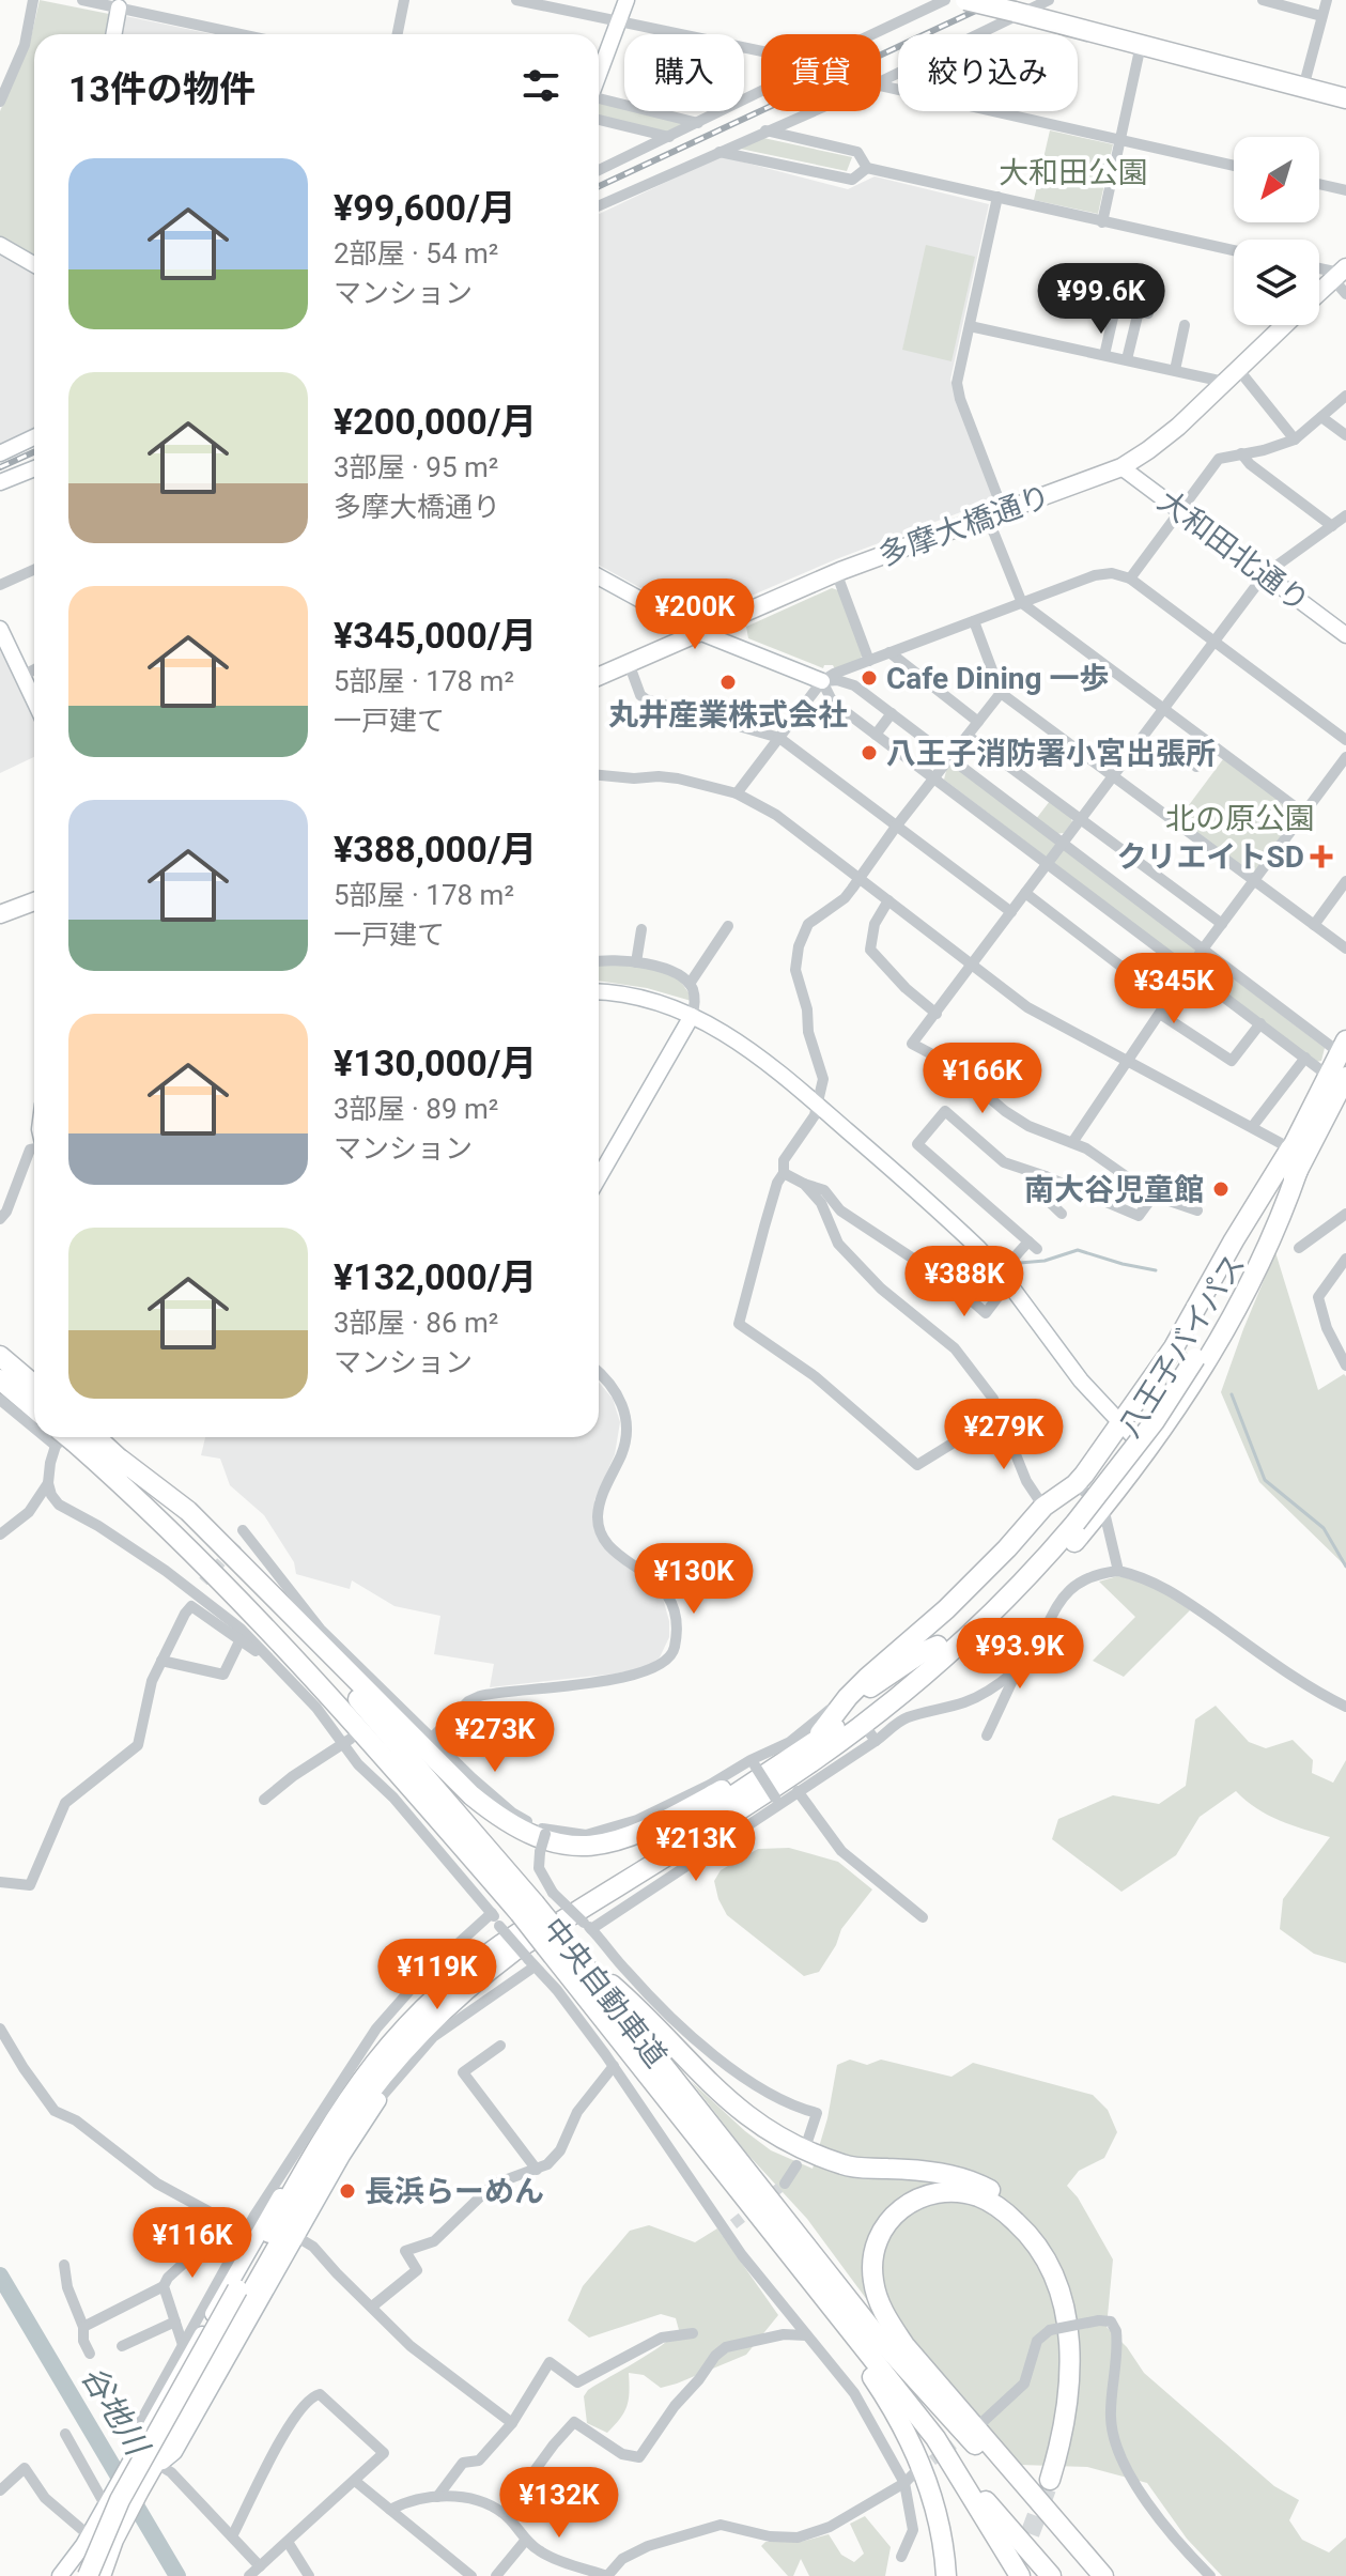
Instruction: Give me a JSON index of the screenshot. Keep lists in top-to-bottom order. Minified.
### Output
{"streets":{"highway":["八王子バイパス","中央自動車道"],"main road":["多摩大橋通り"],"street":["大和田北通り"]},"crossings":[["多摩大橋通り","大和田北通り"]],"water":["谷地川"],"parks":["大和田公園","北の原公園"],"places":{"other":["Cafe Dining 一歩","丸井産業株式会社","八王子消防署小宮出張所","南大谷児童館","長浜らーめん"],"health":["クリエイトSD"]},"north":"bottom left","page":{"chip":["購入","賃貸","絞り込み"],"heading":"13件の物件","list":[{"name":"¥99,600/月","note":"2部屋 · 54 m² · マンション"},{"name":"¥200,000/月","note":"3部屋 · 95 m² · 多摩大橋通り"},{"name":"¥345,000/月","note":"5部屋 · 178 m² · 一戸建て"},{"name":"¥388,000/月","note":"5部屋 · 178 m² · 一戸建て"},{"name":"¥130,000/月","note":"3部屋 · 89 m² · マンション"},{"name":"¥132,000/月","note":"3部屋 · 86 m² · マンション"}],"price":["¥99.6K","¥200K","¥345K","¥166K","¥388K","¥279K","¥130K","¥93.9K","¥273K","¥213K","¥119K","¥116K","¥132K"]}}
